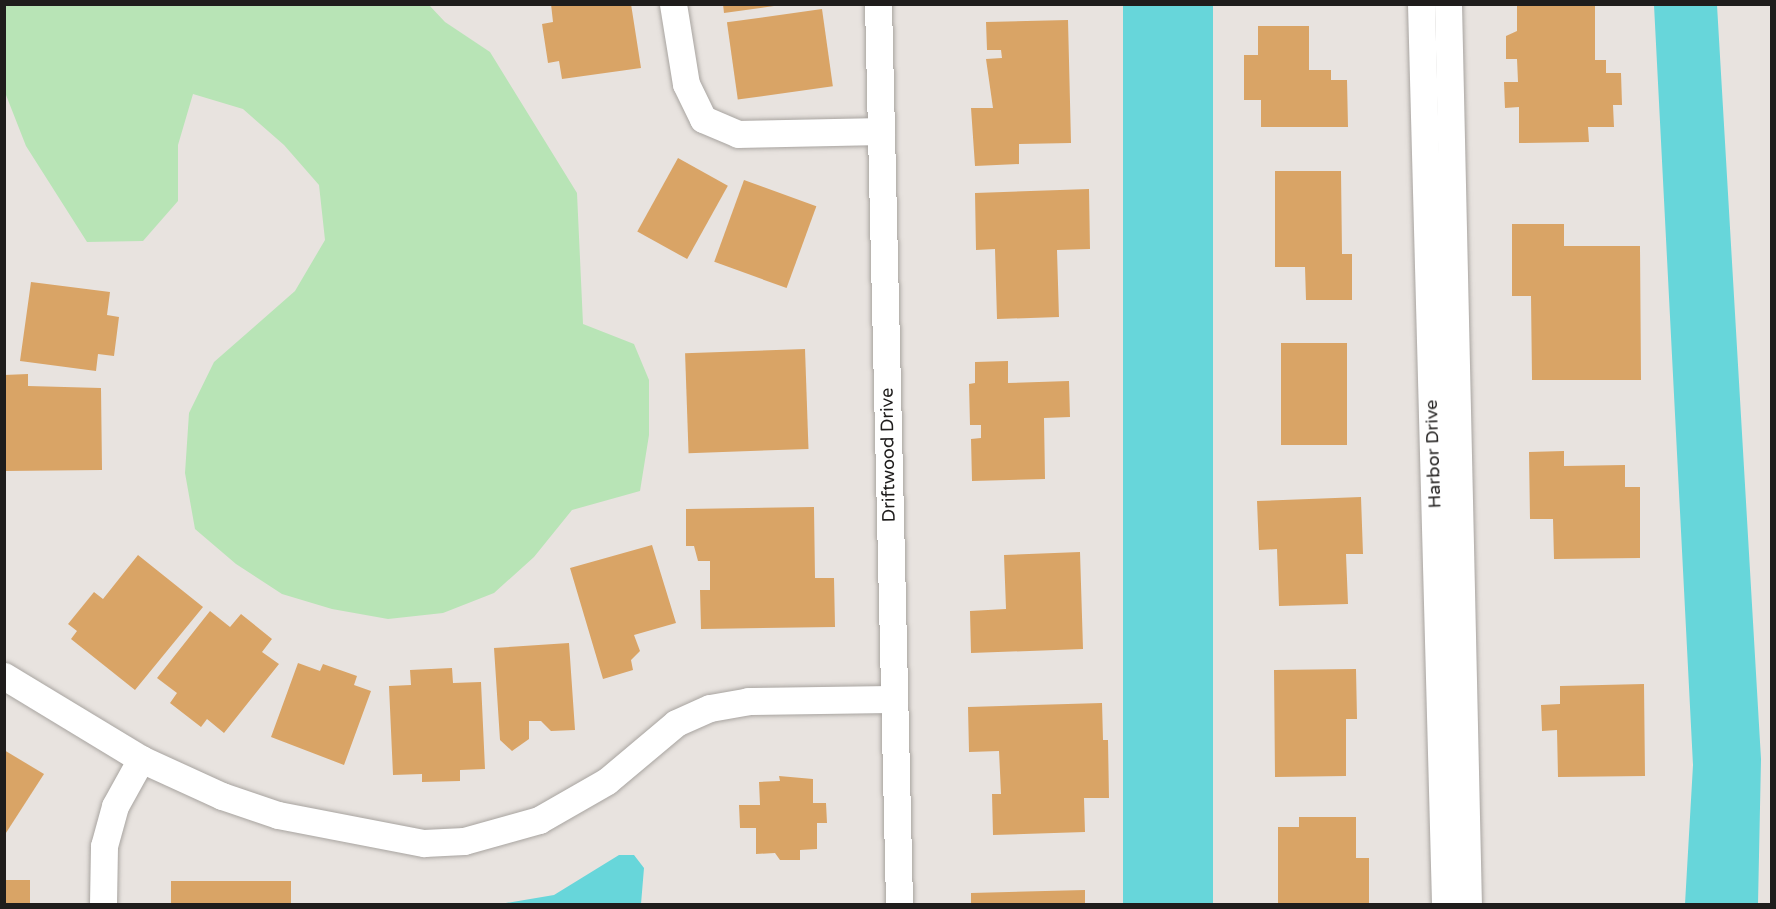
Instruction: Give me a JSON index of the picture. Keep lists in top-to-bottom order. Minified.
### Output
{"streets":{"street":["Harbor Drive","Driftwood Drive"]}}
